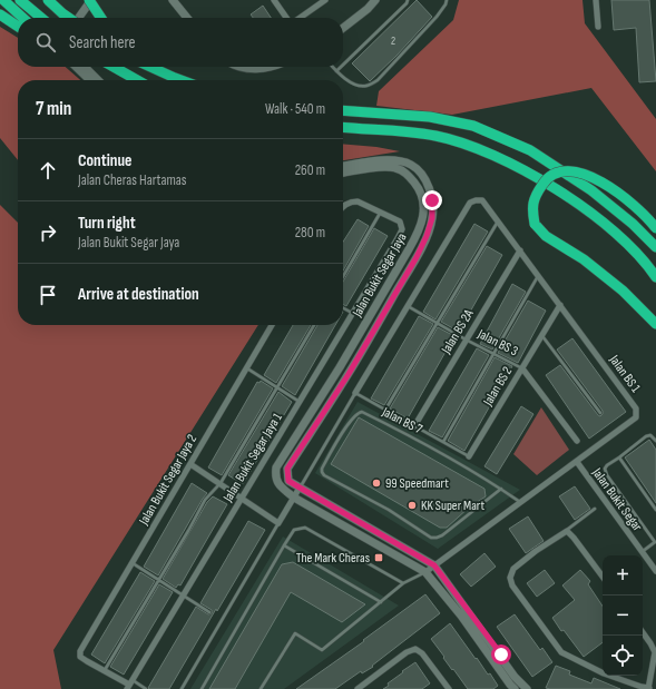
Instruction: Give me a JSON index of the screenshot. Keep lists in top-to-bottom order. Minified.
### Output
{"streets":{"street":["Jalan Bukit Segar Jaya","Jalan BS 2A","Jalan BS 3","Jalan BS 1","Jalan BS 2","Jalan Bukit Segar Jaya 1","Jalan Bukit Segar Jaya 2","Jalan Bukit Segar"],"lane":["Jalan BS 7"]},"crossings":[["Jalan BS 2A","Jalan BS 3"],["Jalan BS 2A","Jalan BS 1"],["Jalan BS 3","Jalan BS 1"],["Jalan BS 3","Jalan BS 2"],["Jalan BS 1","Jalan BS 2"],["Jalan BS 1","Jalan Bukit Segar"]],"places":{"other":["99 Speedmart","KK Super Mart"],"transit":["The Mark Cheras"]},"house_numbers":["2"],"page":{"search":"Search here","heading":["7 min","Walk · 540 m"],"list":[["Continue","Jalan Cheras Hartamas","260 m"],["Turn right","Jalan Bukit Segar Jaya","280 m"],"Arrive at destination"],"map_buttons":["+","−"]}}
